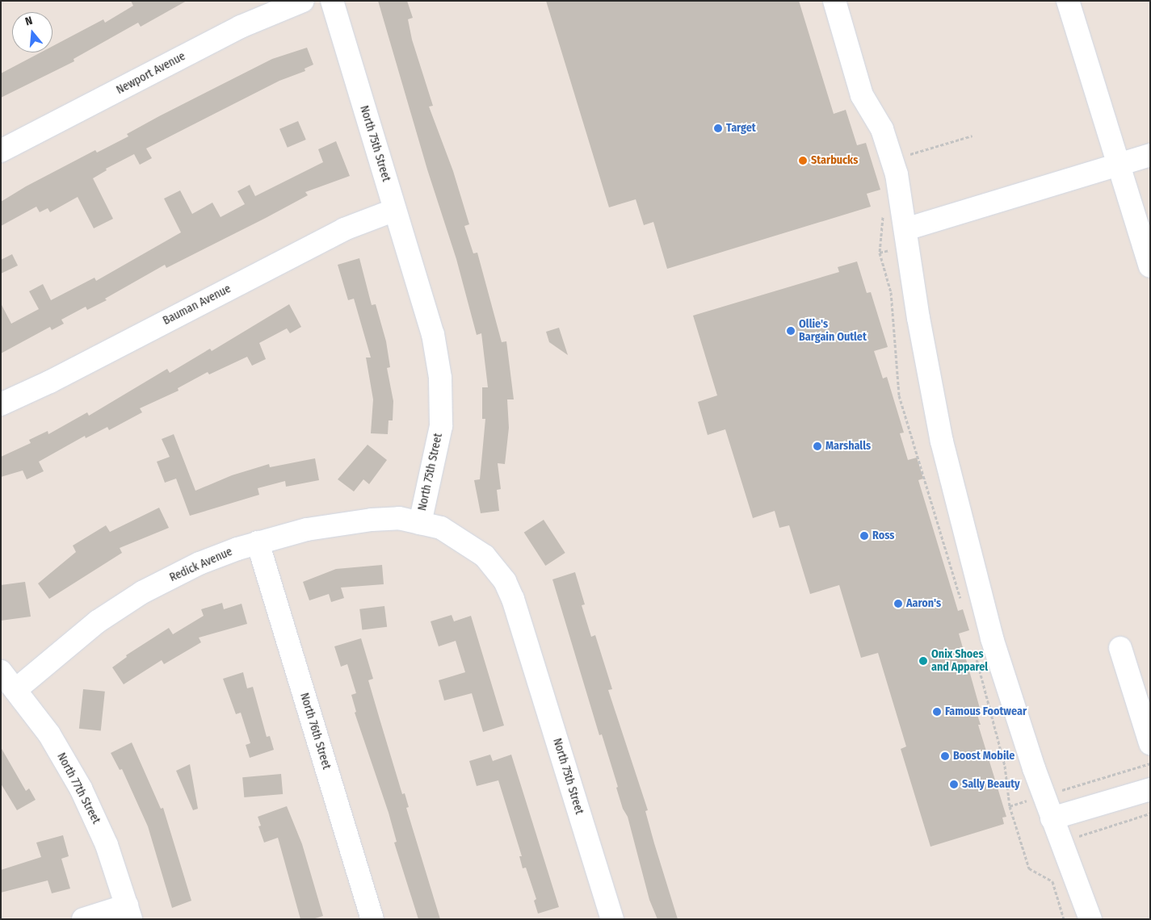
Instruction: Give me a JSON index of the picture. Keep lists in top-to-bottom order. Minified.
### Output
{"streets":{"street":["Newport Avenue","North 75th Street","Bauman Avenue","Redick Avenue","North 76th Street","North 77th Street"]},"crossings":[["North 75th Street","Bauman Avenue"],["North 75th Street","Redick Avenue"],["Redick Avenue","North 76th Street"],["Redick Avenue","North 77th Street"]],"places":["Target","Starbucks","Ollie's Bargain Outlet","Marshalls","Ross","Aaron's","Onix Shoes and Apparel","Famous Footwear","Boost Mobile","Sally Beauty"],"north":"top"}
